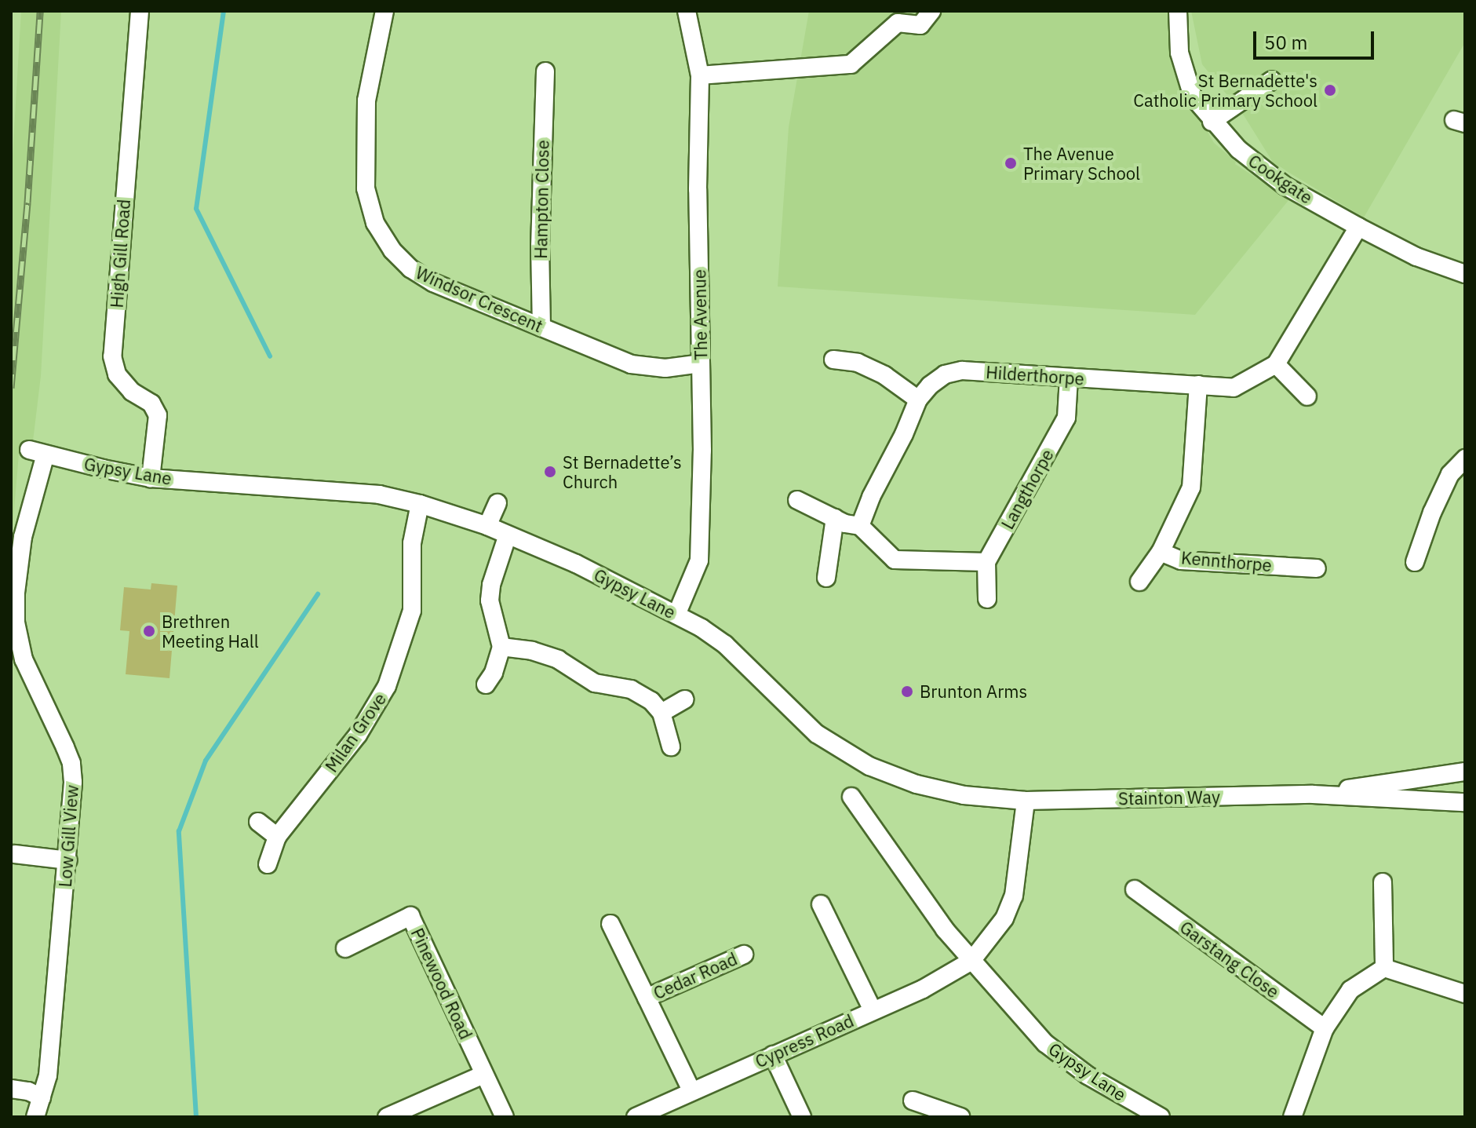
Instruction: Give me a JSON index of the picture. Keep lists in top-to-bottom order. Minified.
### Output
{"streets":{"street":["Cookgate","Hampton Close","High Gill Road","Windsor Crescent","The Avenue","Hilderthorpe","Gypsy Lane","Langthorpe","Kennthorpe","Milan Grove","Stainton Way","Low Gill View","Garstang Close","Cedar Road","Pinewood Road","Cypress Road"]},"crossings":[["Cookgate","Hilderthorpe"],["Hampton Close","Windsor Crescent"],["High Gill Road","Gypsy Lane"],["Windsor Crescent","The Avenue"],["The Avenue","Gypsy Lane"],["Hilderthorpe","Langthorpe"],["Hilderthorpe","Kennthorpe"],["Gypsy Lane","Milan Grove"],["Gypsy Lane","Stainton Way"],["Gypsy Lane","Low Gill View"],["Gypsy Lane","Cypress Road"],["Cedar Road","Cypress Road"]],"places":["St Bernadette's Catholic Primary School","The Avenue Primary School","St Bernadette’s Church","Brethren Meeting Hall","Brunton Arms"],"scale_bar":"50 m"}
